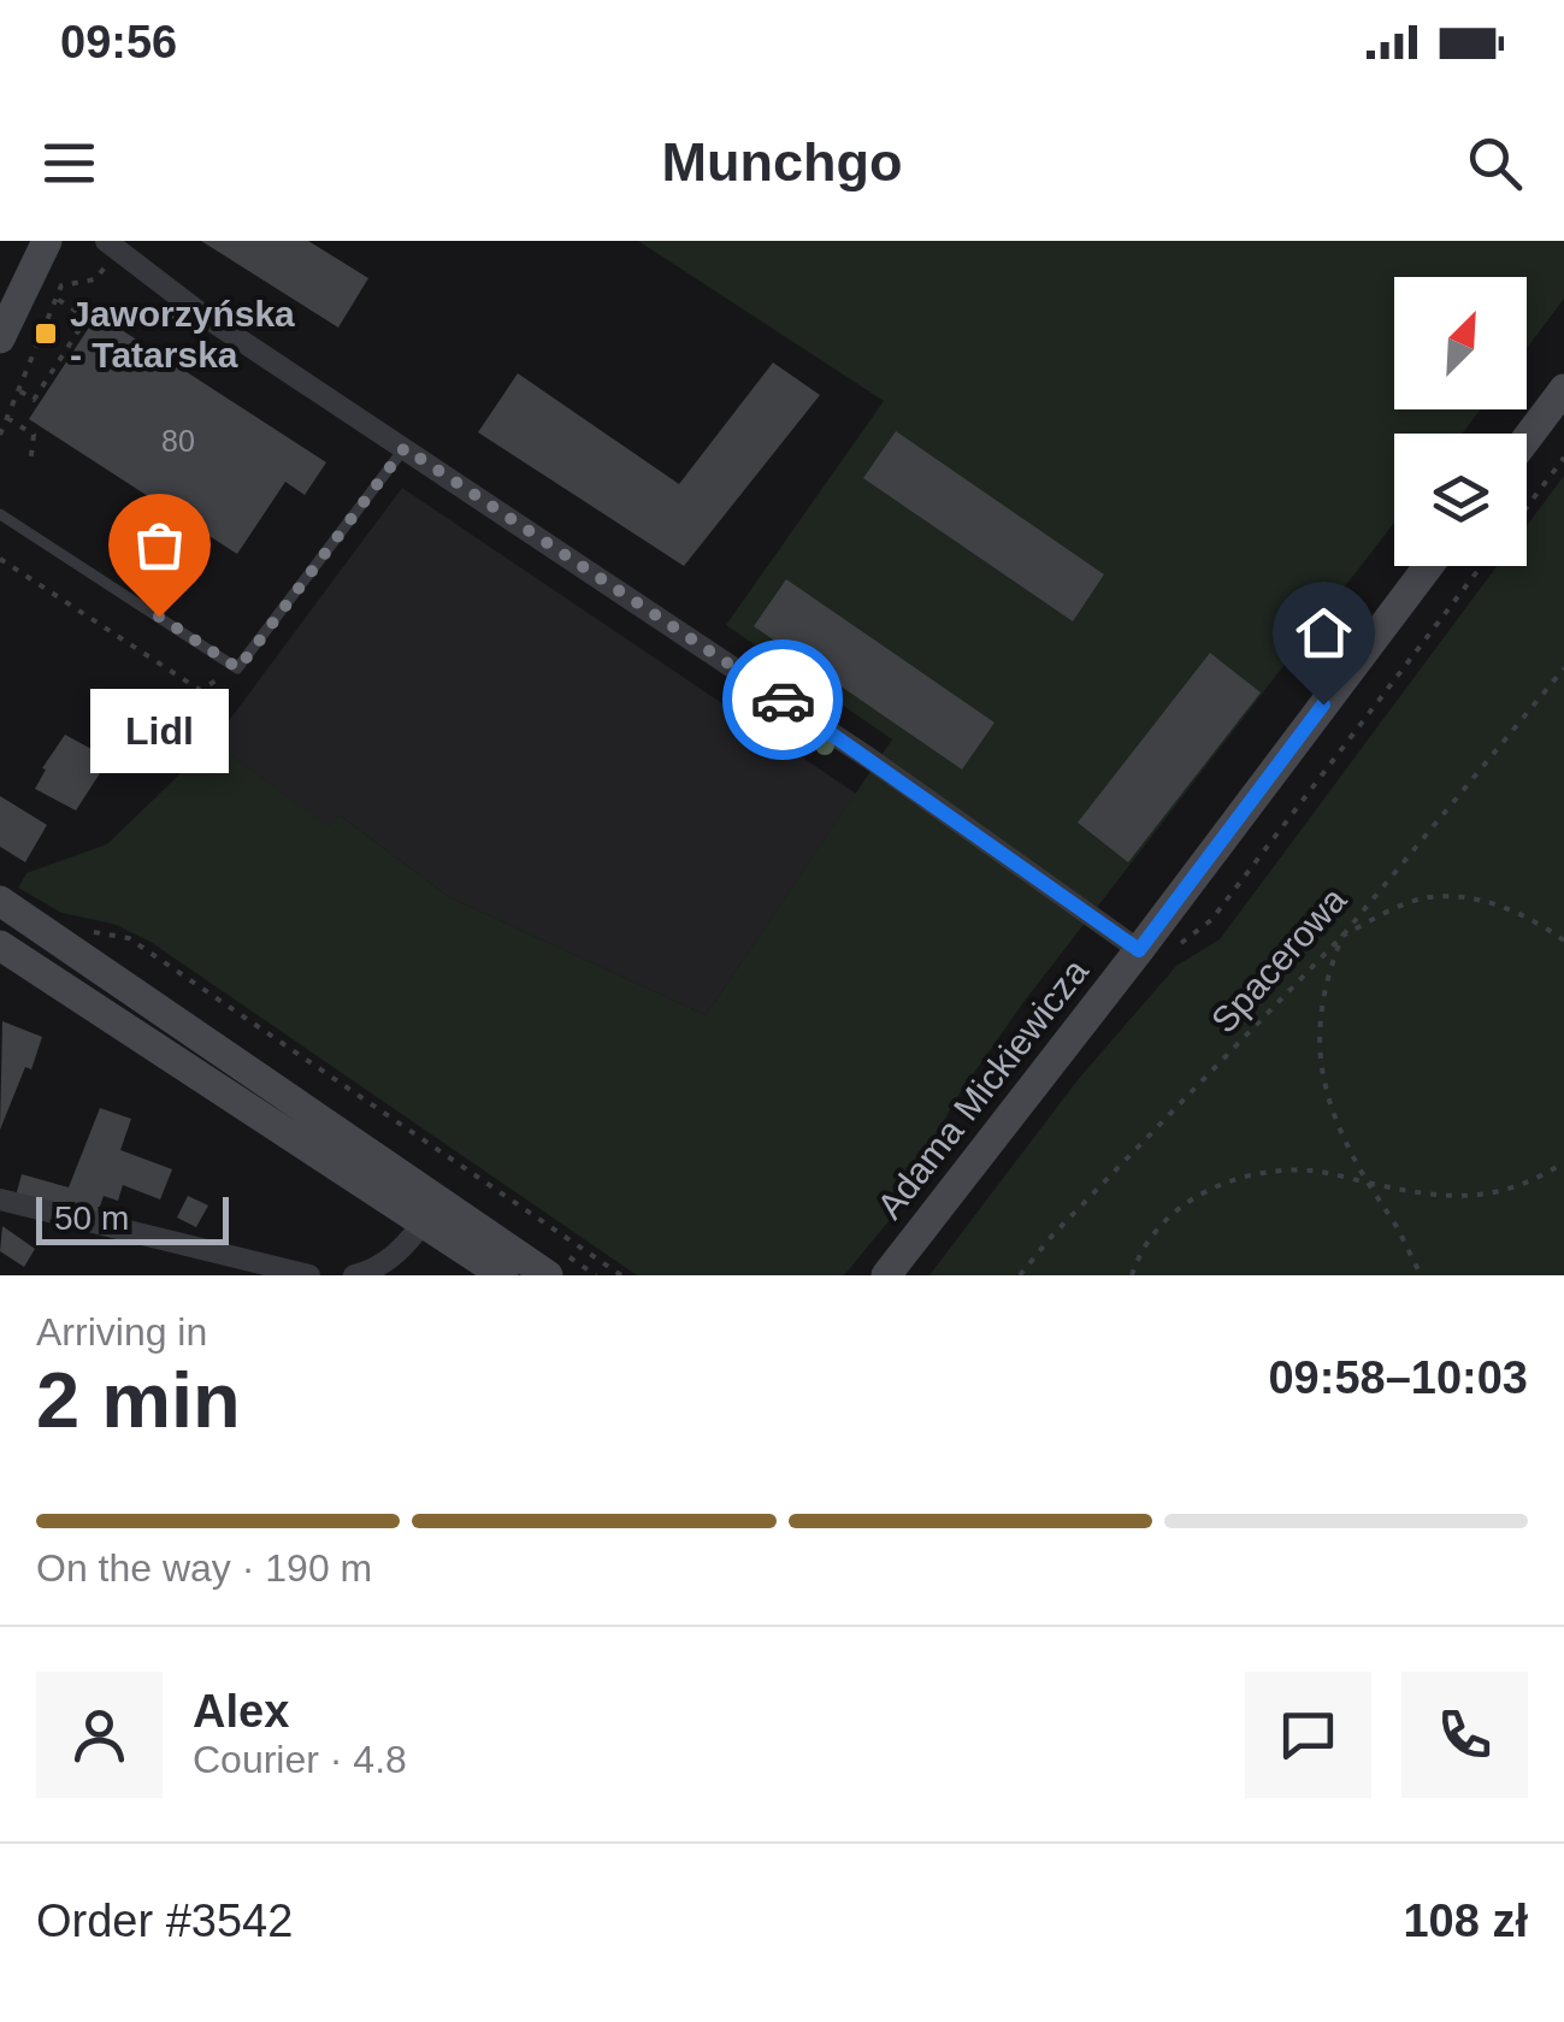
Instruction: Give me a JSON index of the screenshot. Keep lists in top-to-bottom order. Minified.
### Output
{"streets":{"street":["Adama Mickiewicza"],"path":["Spacerowa"]},"places":{"transit":["Jaworzyńska - Tatarska"],"other":["Lidl"]},"house_numbers":["80"],"scale_bar":"50 m","north":"top right","page":{"status":"09:56","header":"Munchgo","bubble":"Lidl","scale":"50 m","heading":["2 min","Arriving in","09:58–10:03"],"panel":["Alex","Courier · 4.8","Order #3542","108 zł"],"bar":"On the way · 190 m"}}
